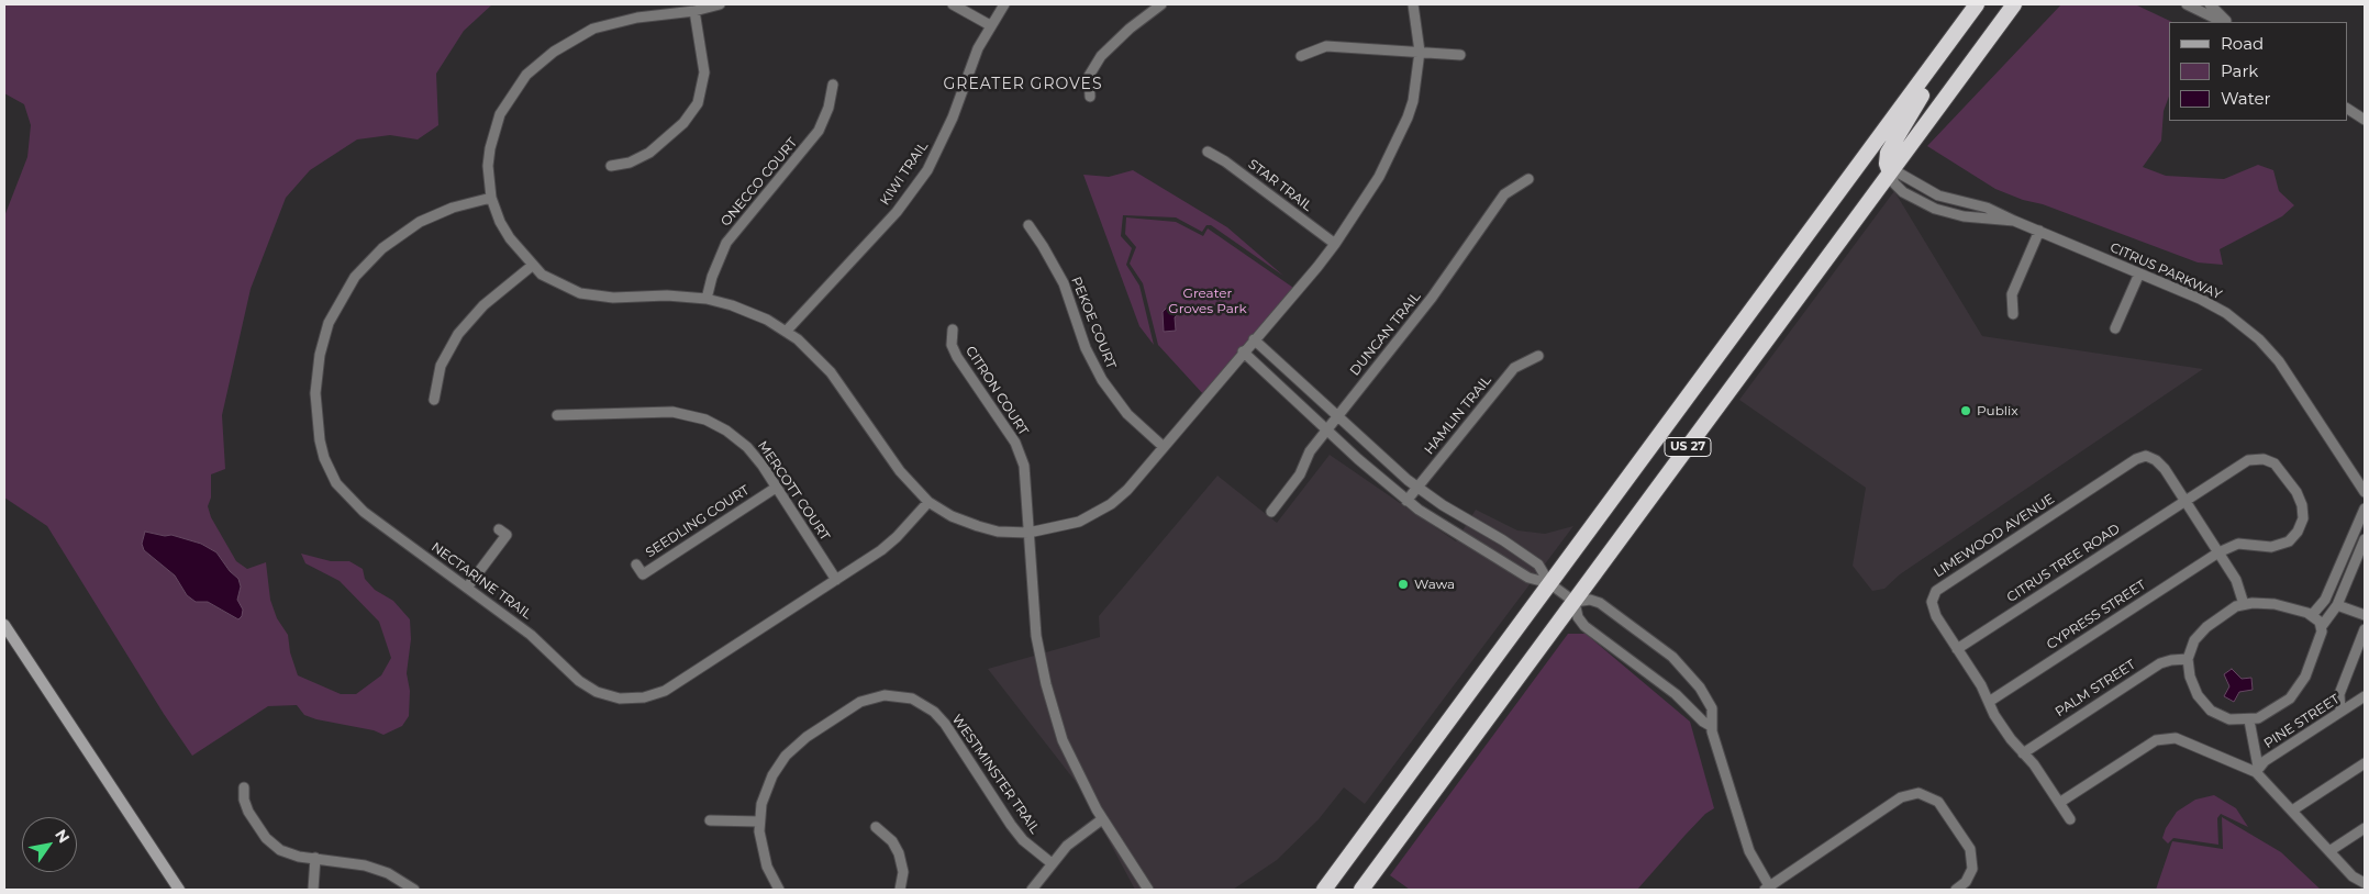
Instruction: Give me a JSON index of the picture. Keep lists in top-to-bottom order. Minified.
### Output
{"streets":{"highway":["US 27"],"street":["KIWI TRAIL","ONECCO COURT","STAR TRAIL","CITRUS PARKWAY","PEKOE COURT","DUNCAN TRAIL","CITRON COURT","HAMLIN TRAIL","MERCOTT COURT","SEEDLING COURT","LIMEWOOD AVENUE","CITRUS TREE ROAD","NECTARINE TRAIL","CYPRESS STREET","PALM STREET","PINE STREET","WESTMINSTER TRAIL"]},"crossings":[["CITRUS PARKWAY","US 27"],["MERCOTT COURT","SEEDLING COURT"],["MERCOTT COURT","NECTARINE TRAIL"],["LIMEWOOD AVENUE","CITRUS TREE ROAD"],["LIMEWOOD AVENUE","CYPRESS STREET"],["LIMEWOOD AVENUE","PALM STREET"],["CITRUS TREE ROAD","CYPRESS STREET"]],"districts":["GREATER GROVES"],"parks":["Greater Groves Park"],"places":["Publix","Wawa"],"legend":["Road","Park","Water"],"north":"top right"}
